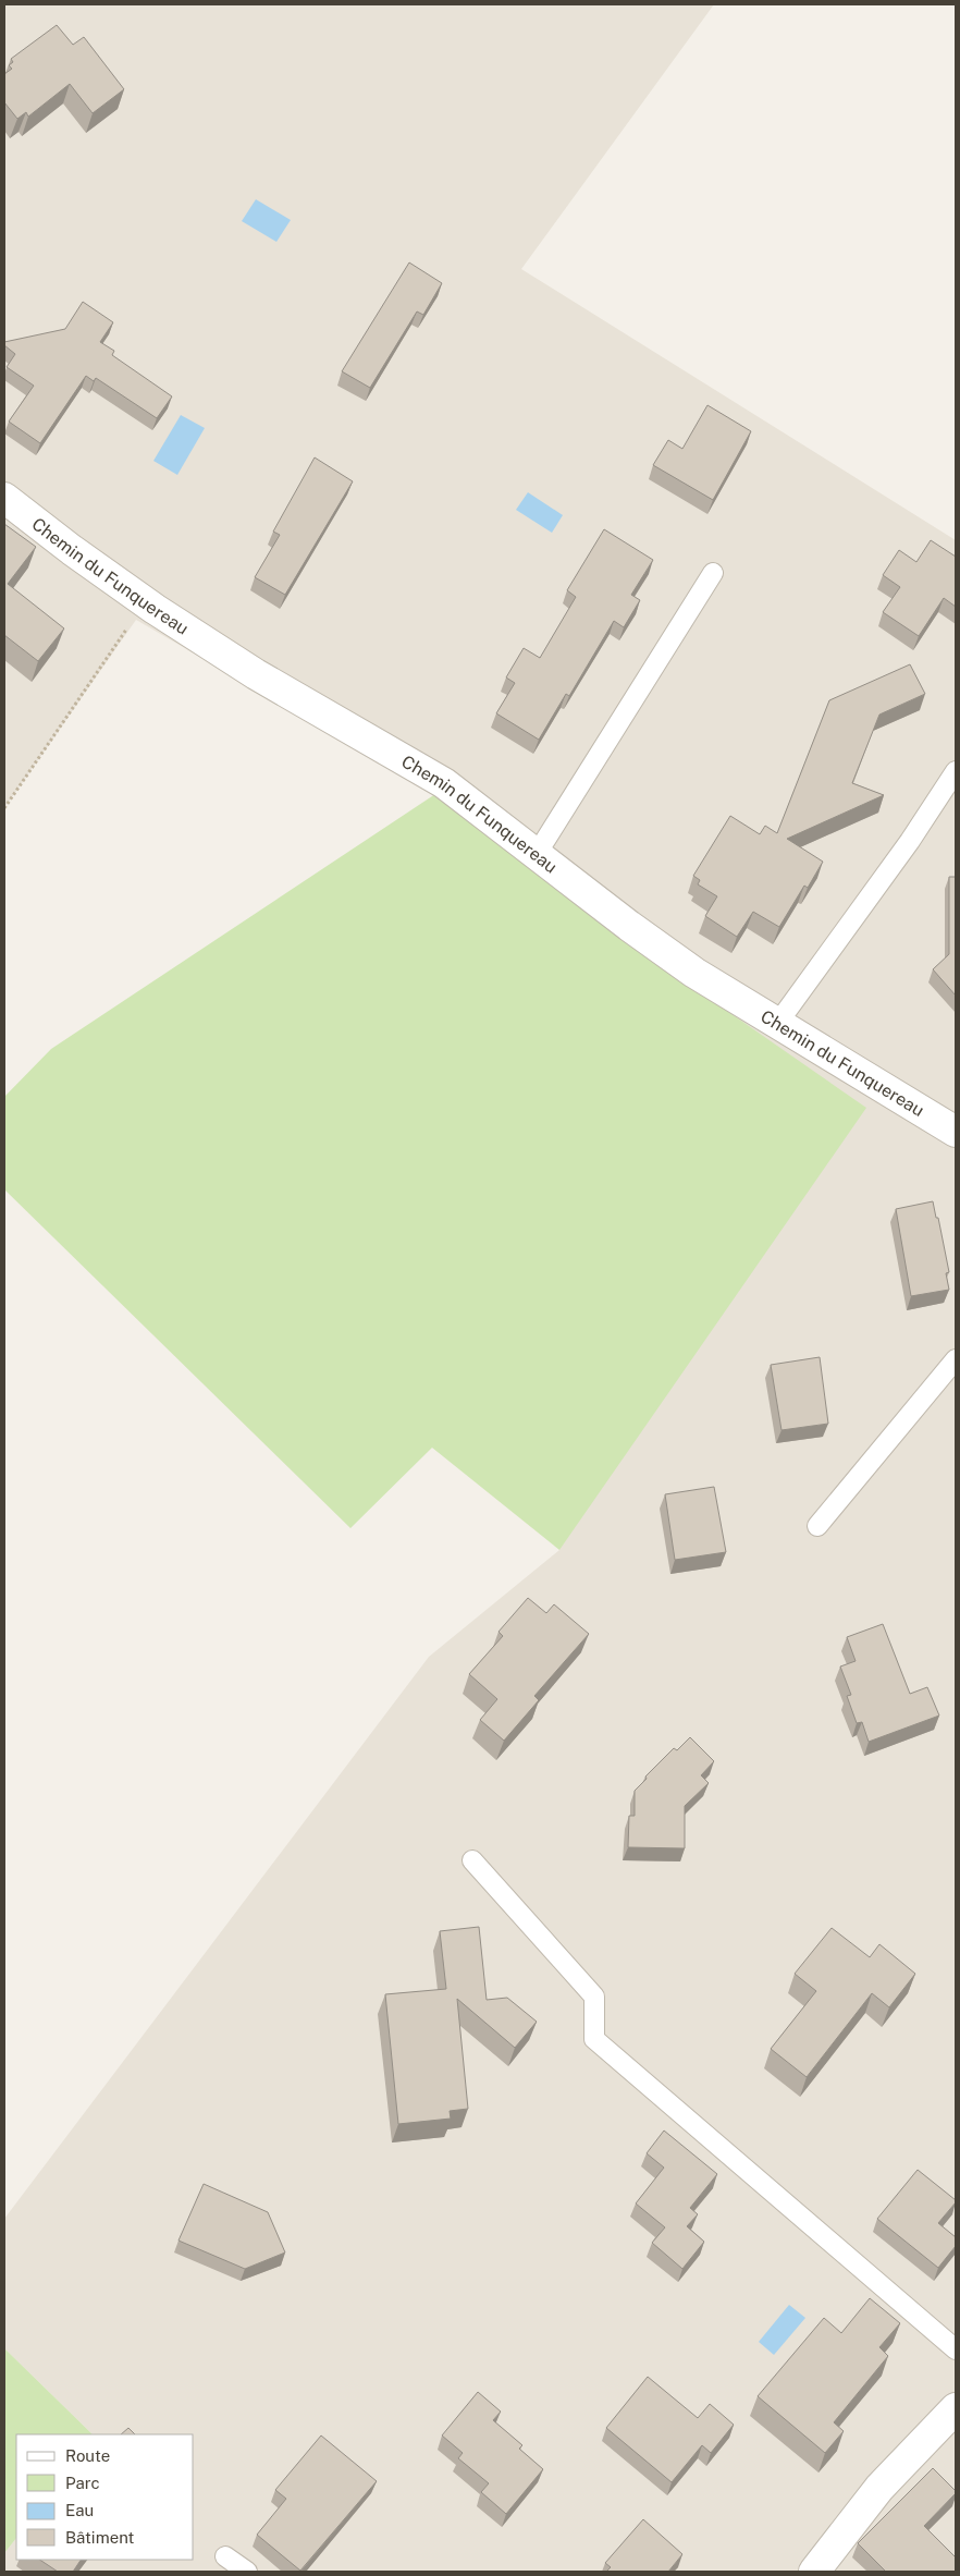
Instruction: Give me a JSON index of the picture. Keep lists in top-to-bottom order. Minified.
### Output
{"streets":{"street":["Chemin du Funquereau"]},"legend":["Route","Parc","Eau","Bâtiment"]}
